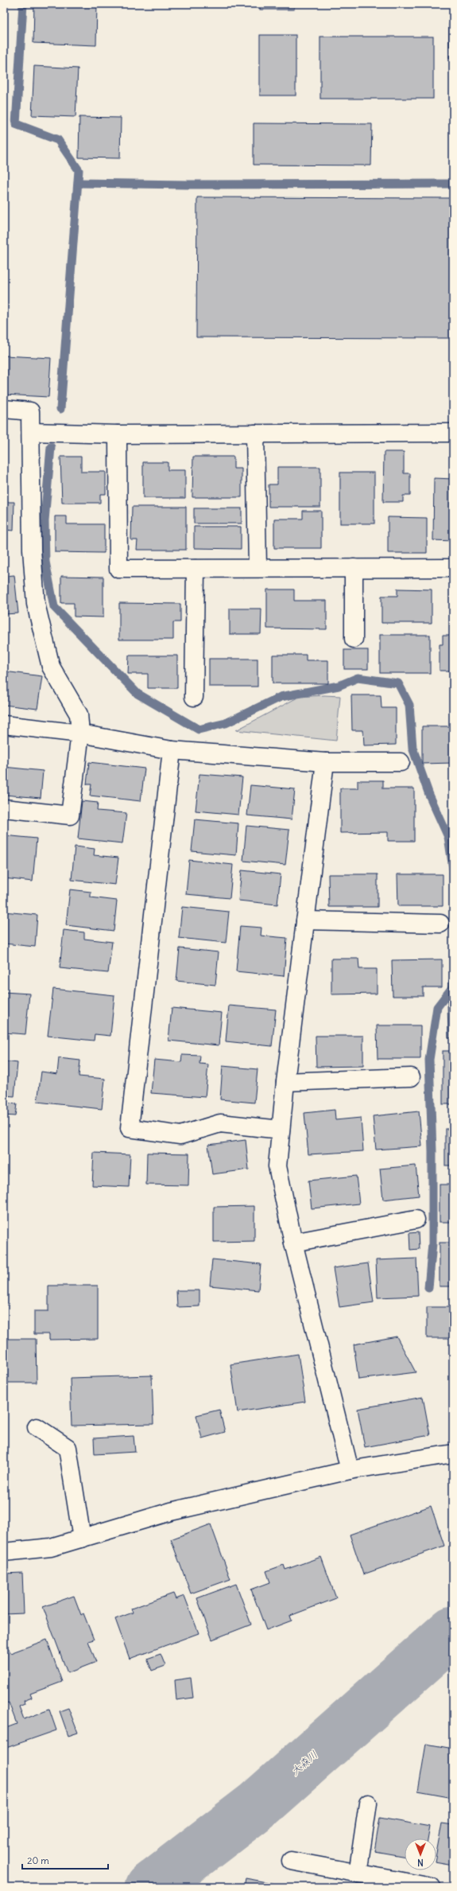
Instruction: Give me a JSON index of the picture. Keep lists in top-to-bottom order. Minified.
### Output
{"water":["大森川"],"scale_bar":"20 m","north":"bottom"}
